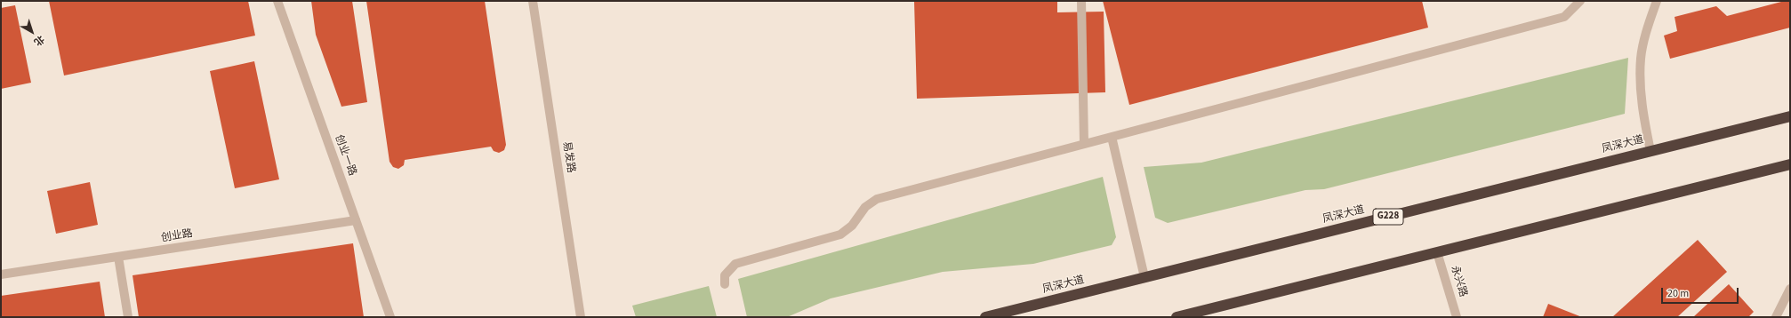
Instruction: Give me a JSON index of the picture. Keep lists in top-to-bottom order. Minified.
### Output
{"streets":{"highway":["凤深大道","G228"],"street":["创业一路","易发路","创业路","永兴路"]},"crossings":[["创业一路","创业路"]],"scale_bar":"20 m","north":"bottom right"}
